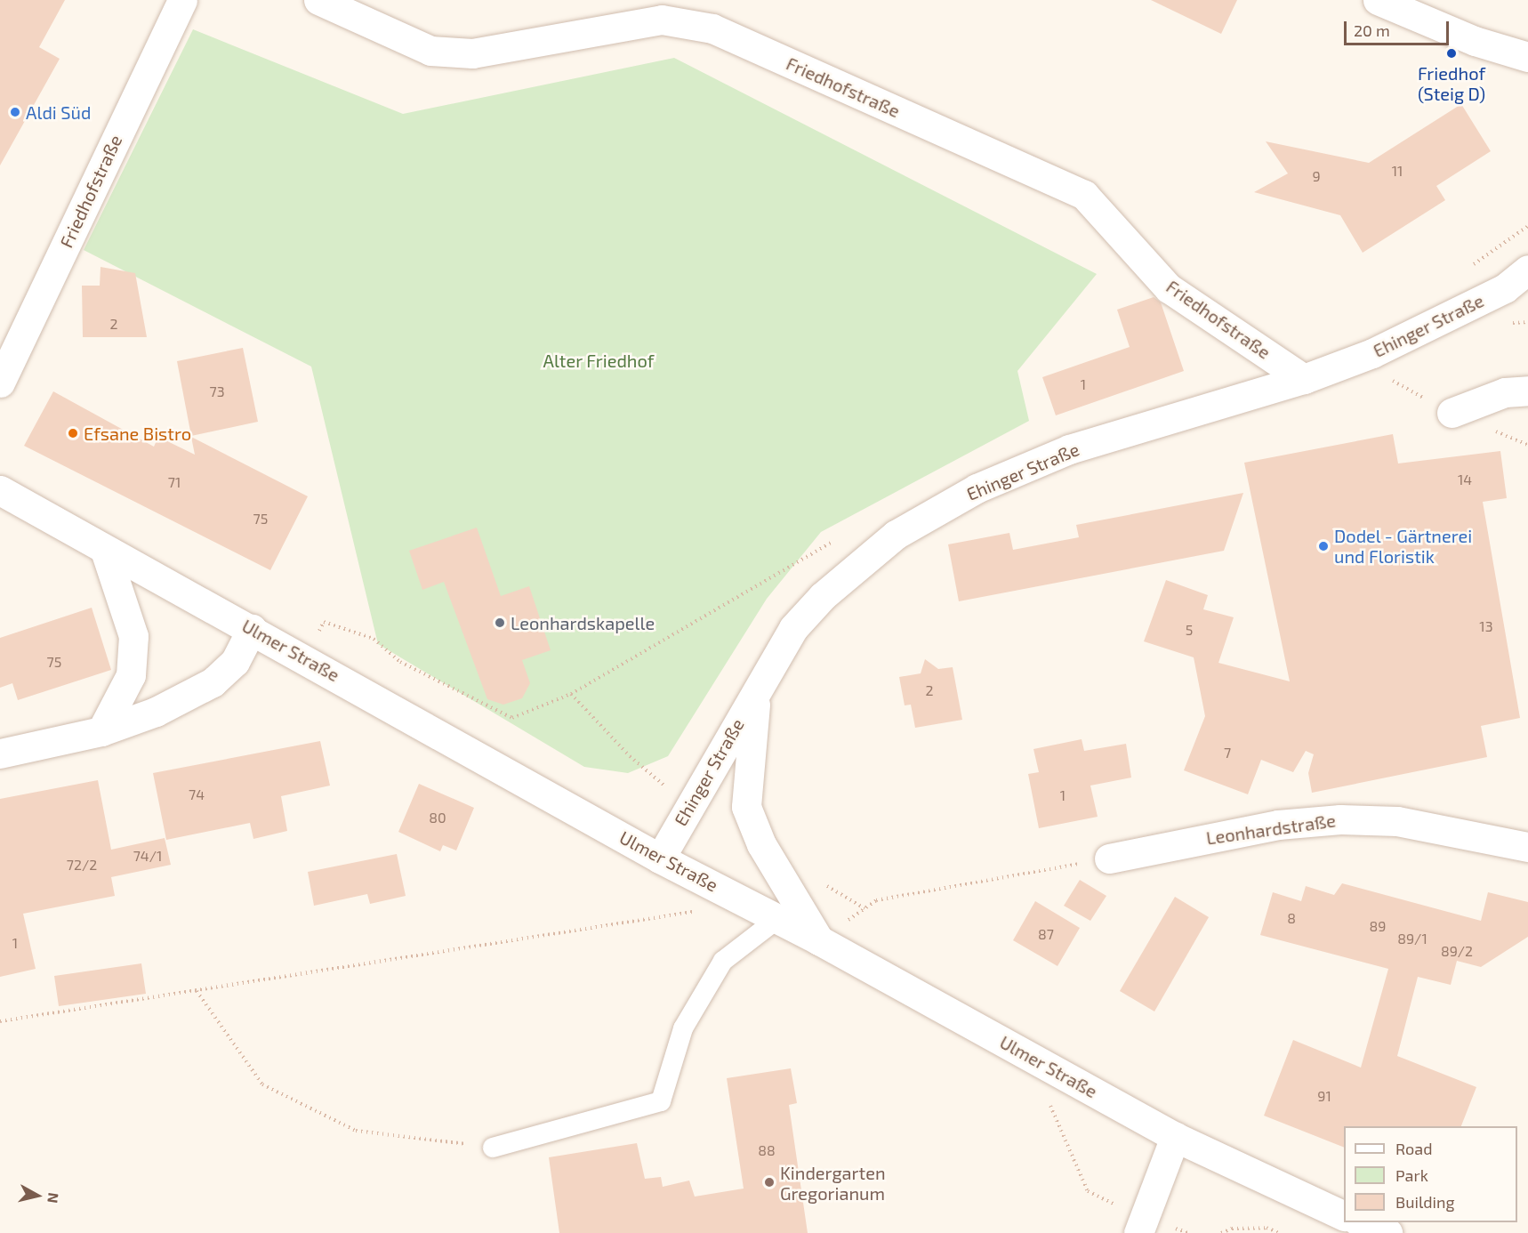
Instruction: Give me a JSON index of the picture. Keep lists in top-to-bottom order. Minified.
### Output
{"streets":{"main road":["Friedhofstraße","Ehinger Straße","Ulmer Straße","Leonhardstraße"]},"crossings":[["Friedhofstraße","Ehinger Straße"],["Ehinger Straße","Ulmer Straße"]],"parks":["Alter Friedhof"],"places":["Friedhof (Steig D)","Aldi Süd","Efsane Bistro","Dodel - Gärtnerei und Floristik","Leonhardskapelle","Kindergarten Gregorianum"],"house_numbers":["11","9","2","1","73","14","71","75","13","5","75","2","7","74","1","80","74/1","72/2","8","89","87","89/1","1","89/2","91","88"],"legend":["Road","Park","Building"],"scale_bar":"20 m","north":"right"}
